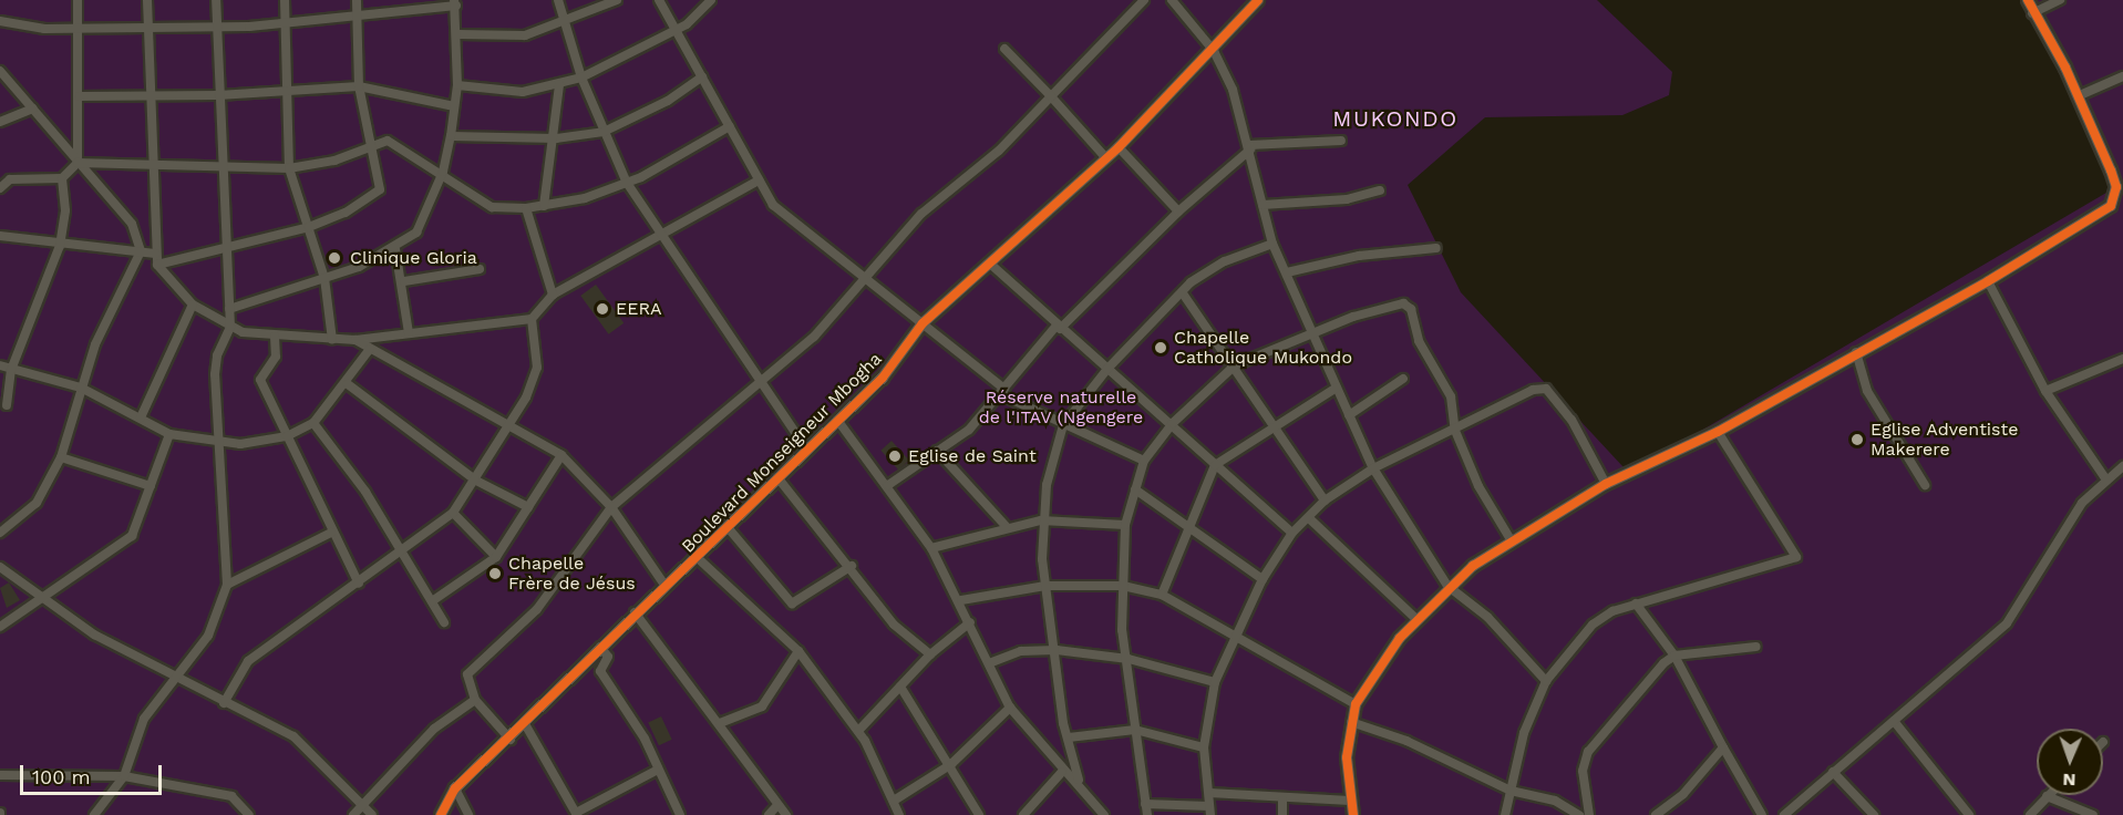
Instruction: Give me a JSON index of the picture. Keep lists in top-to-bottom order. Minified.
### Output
{"streets":{"street":["Boulevard Monseigneur Mbogha"]},"districts":["MUKONDO"],"parks":["Réserve naturelle de l'ITAV (Ngengere"],"places":["Clinique Gloria","EERA","Chapelle Catholique Mukondo","Eglise Adventiste Makerere","Eglise de Saint","Chapelle Frère de Jésus"],"scale_bar":"100 m","north":"bottom"}
